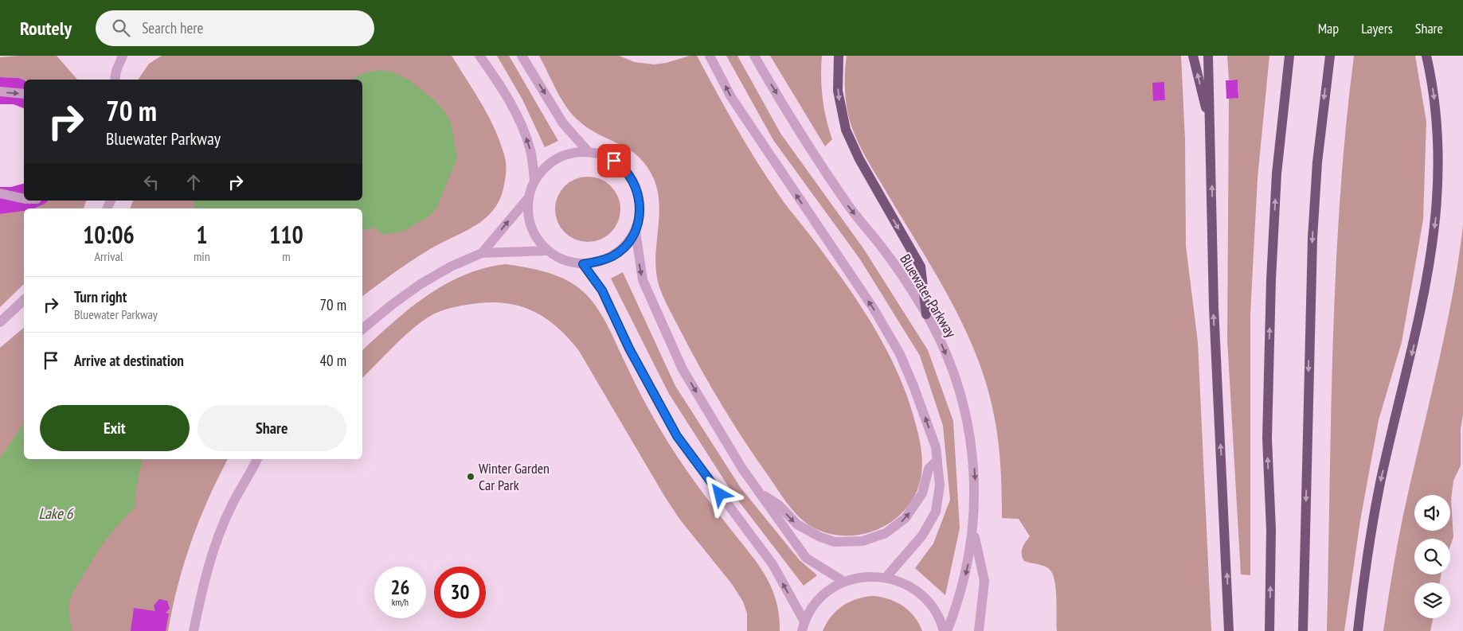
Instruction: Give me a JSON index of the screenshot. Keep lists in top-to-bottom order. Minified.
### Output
{"streets":{"street":["Bluewater Parkway"]},"water":["Lake 6"],"places":["Winter Garden Car Park"],"page":{"header":"Routely","search":"Search here","nav":["Map","Layers","Share"],"turn":["70 m","Bluewater Parkway"],"eta":["10:06","Arrival","1","min","110","m"],"list":[{"name":"Turn right","note":"Bluewater Parkway","value":"70 m"},{"name":"Arrive at destination","value":"40 m"}],"buttons":["Exit","Share"],"speed":"26 km/h","limit":"30"}}
